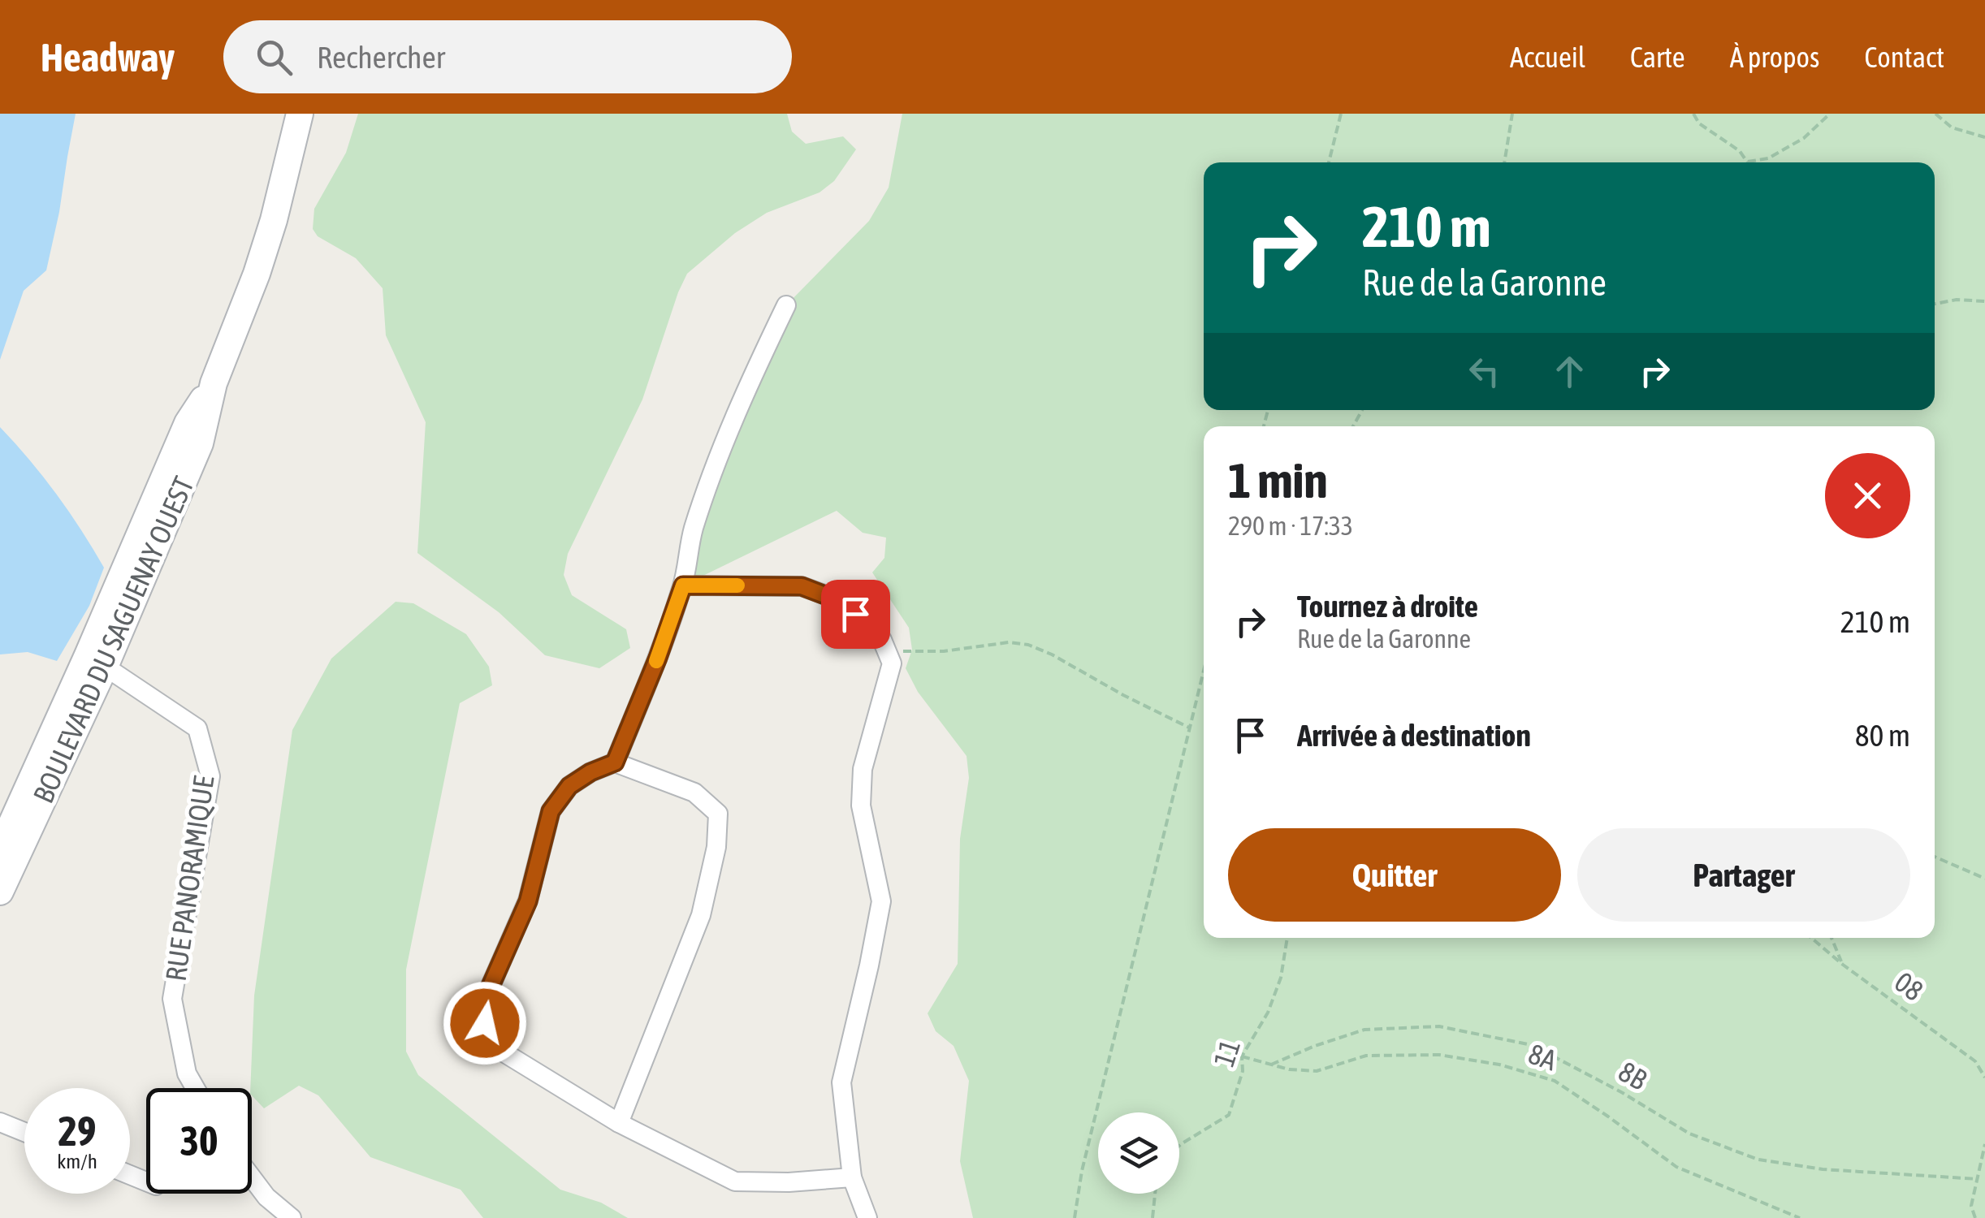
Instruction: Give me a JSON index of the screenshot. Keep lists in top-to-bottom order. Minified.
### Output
{"streets":{"main road":["BOULEVARD DU SAGUENAY OUEST"],"street":["RUE PANORAMIQUE"],"path":["08","11","8A","8B"]},"crossings":[["BOULEVARD DU SAGUENAY OUEST","RUE PANORAMIQUE"],["11","8A"],["8A","8B"]],"page":{"header":"Headway","search":"Rechercher","nav":["Accueil","Carte","À propos","Contact"],"turn":["210 m","Rue de la Garonne"],"heading":["1 min","290 m · 17:33"],"list":[{"name":"Tournez à droite","note":"Rue de la Garonne","value":"210 m"},{"name":"Arrivée à destination","value":"80 m"}],"buttons":["Quitter","Partager"],"speed":"29 km/h","limit":"30"}}
